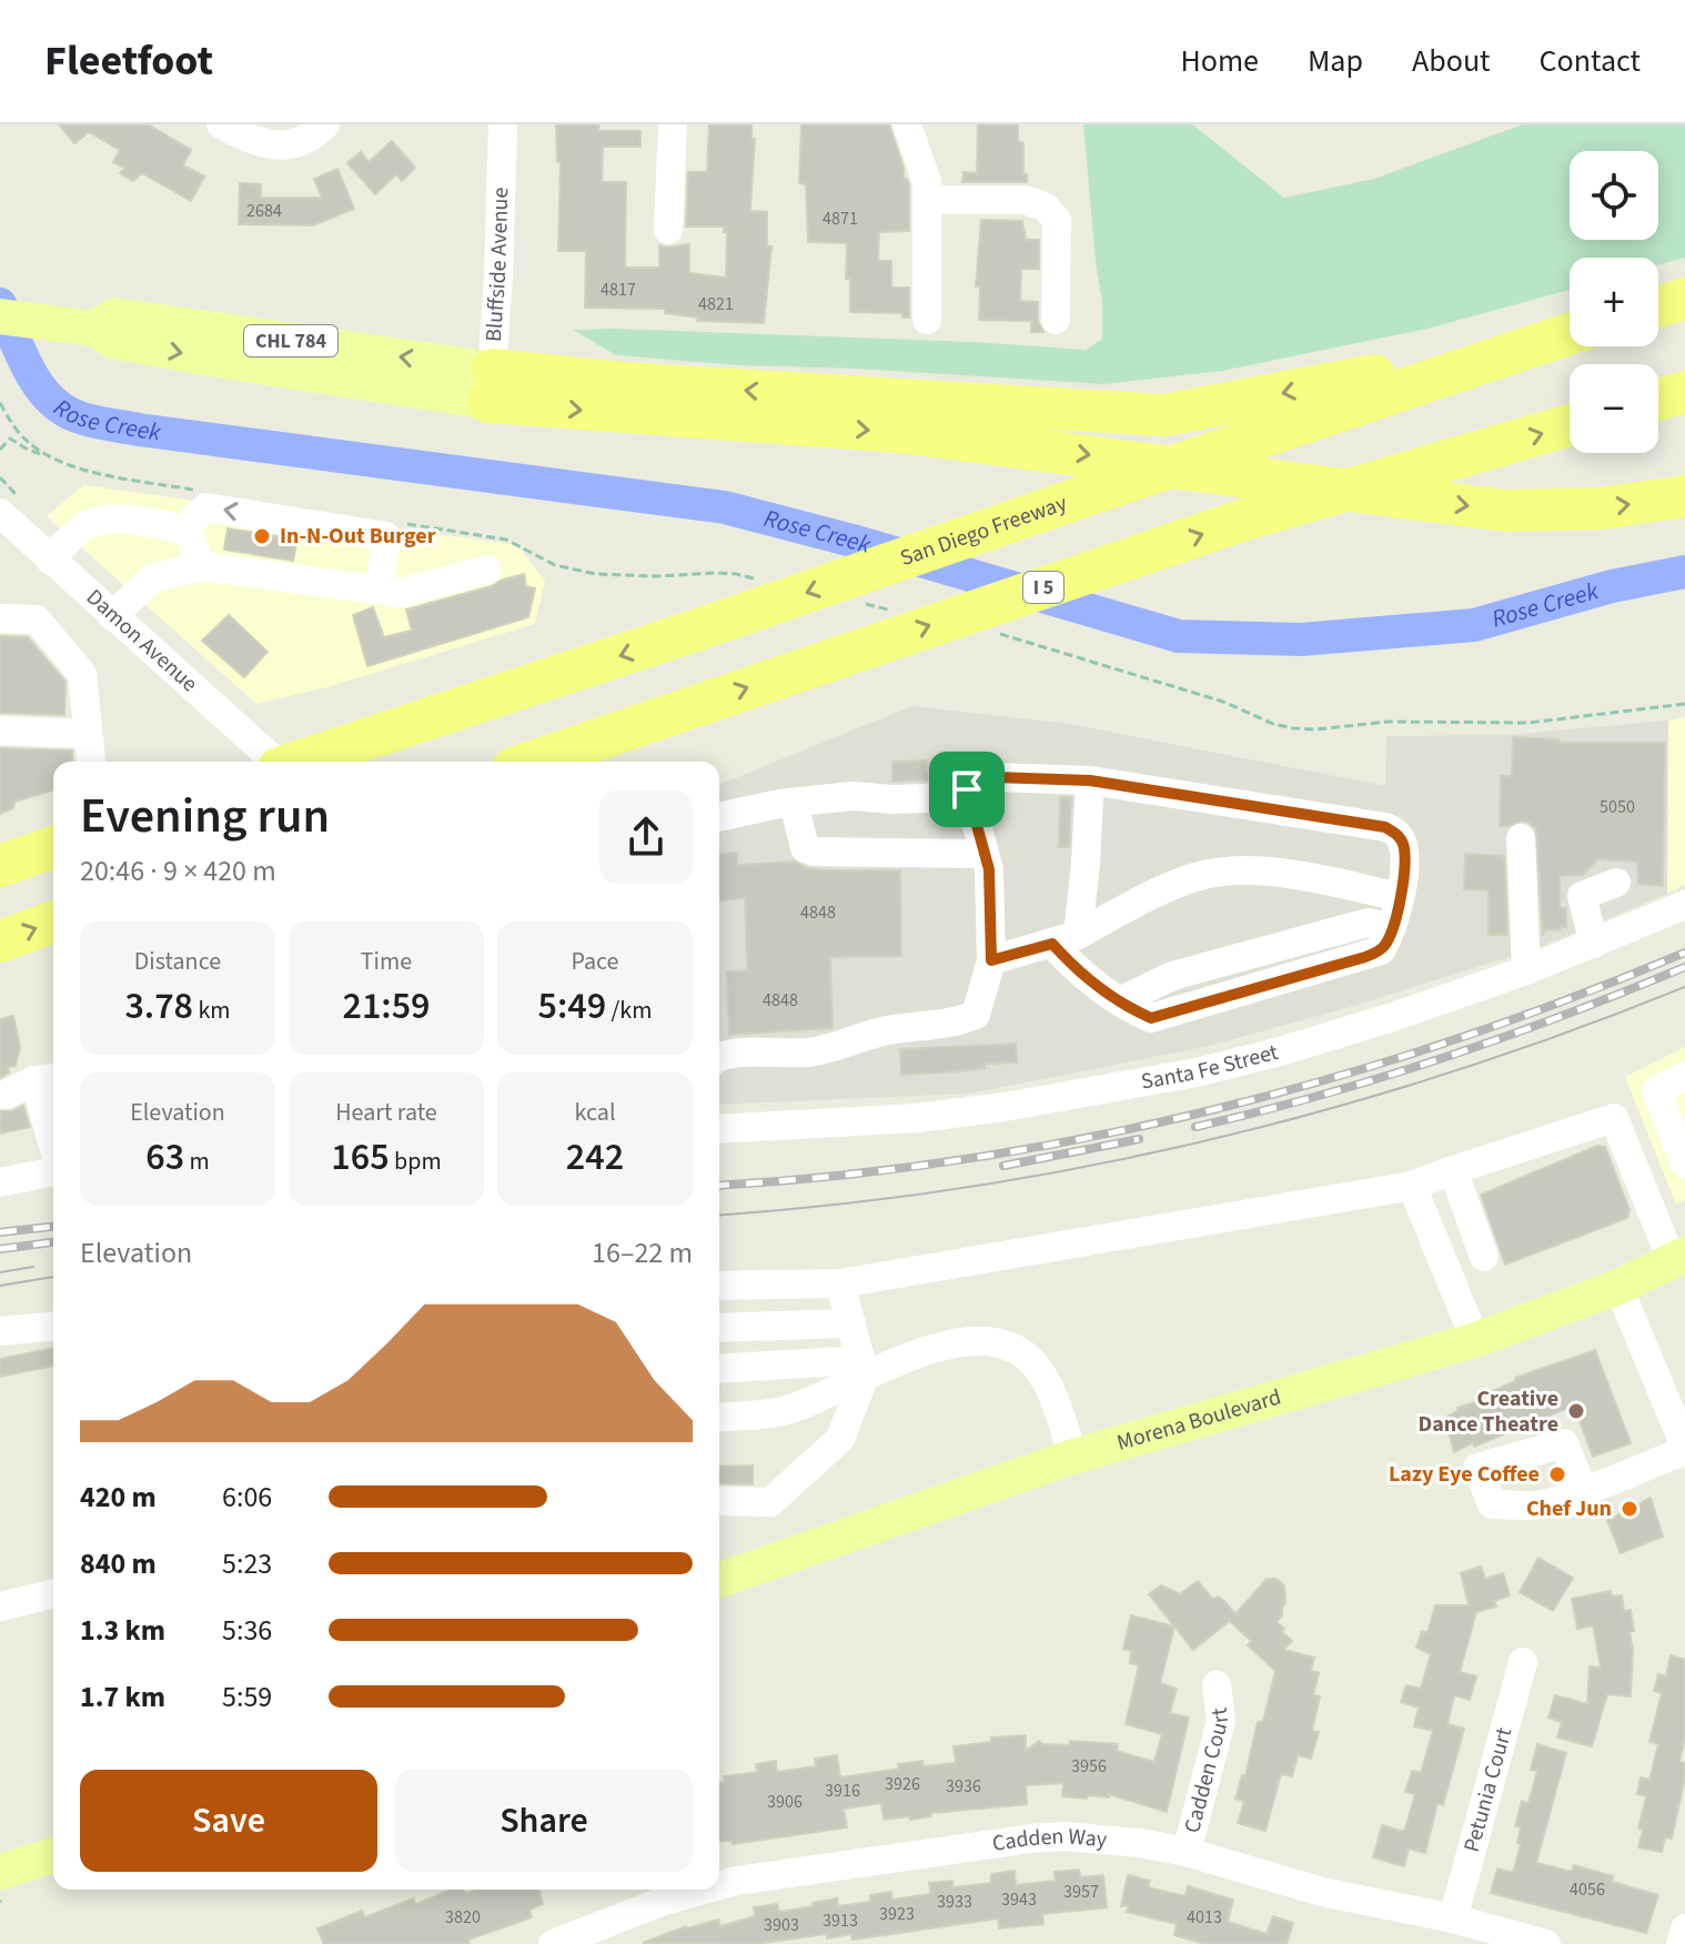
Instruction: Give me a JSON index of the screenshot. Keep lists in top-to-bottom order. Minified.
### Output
{"streets":{"highway":["San Diego Freeway","I 5"],"main road":["CHL 784","Morena Boulevard"],"street":["Bluffside Avenue","Damon Avenue","Santa Fe Street","Cadden Court","Petunia Court","Cadden Way"]},"crossings":[["Bluffside Avenue","CHL 784"],["Cadden Court","Cadden Way"],["Petunia Court","Cadden Way"]],"water":["Rose Creek"],"places":["In-N-Out Burger","Creative Dance Theatre","Lazy Eye Coffee","Chef Jun"],"house_numbers":["2684","4871","4817","4821","5050","4848","4848","3956","3926","3936","3916","3906","4056","3957","3943","3933","3923","3820","4013","3913","3903"],"page":{"header":"Fleetfoot","nav":["Home","Map","About","Contact"],"map_buttons":["+","−"],"heading":["Evening run","20:46 · 9 × 420 m"],"stats":[["Distance","3.78 km"],["Time","21:59"],["Pace","5:49 /km"],["Elevation","63 m"],["Heart rate","165 bpm"],["kcal","242"]],"chart":["Elevation","16–22 m"],"list":[{"name":"420 m","note":"6:06"},{"name":"840 m","note":"5:23"},{"name":"1.3 km","note":"5:36"},{"name":"1.7 km","note":"5:59"}],"buttons":["Save","Share"]}}
